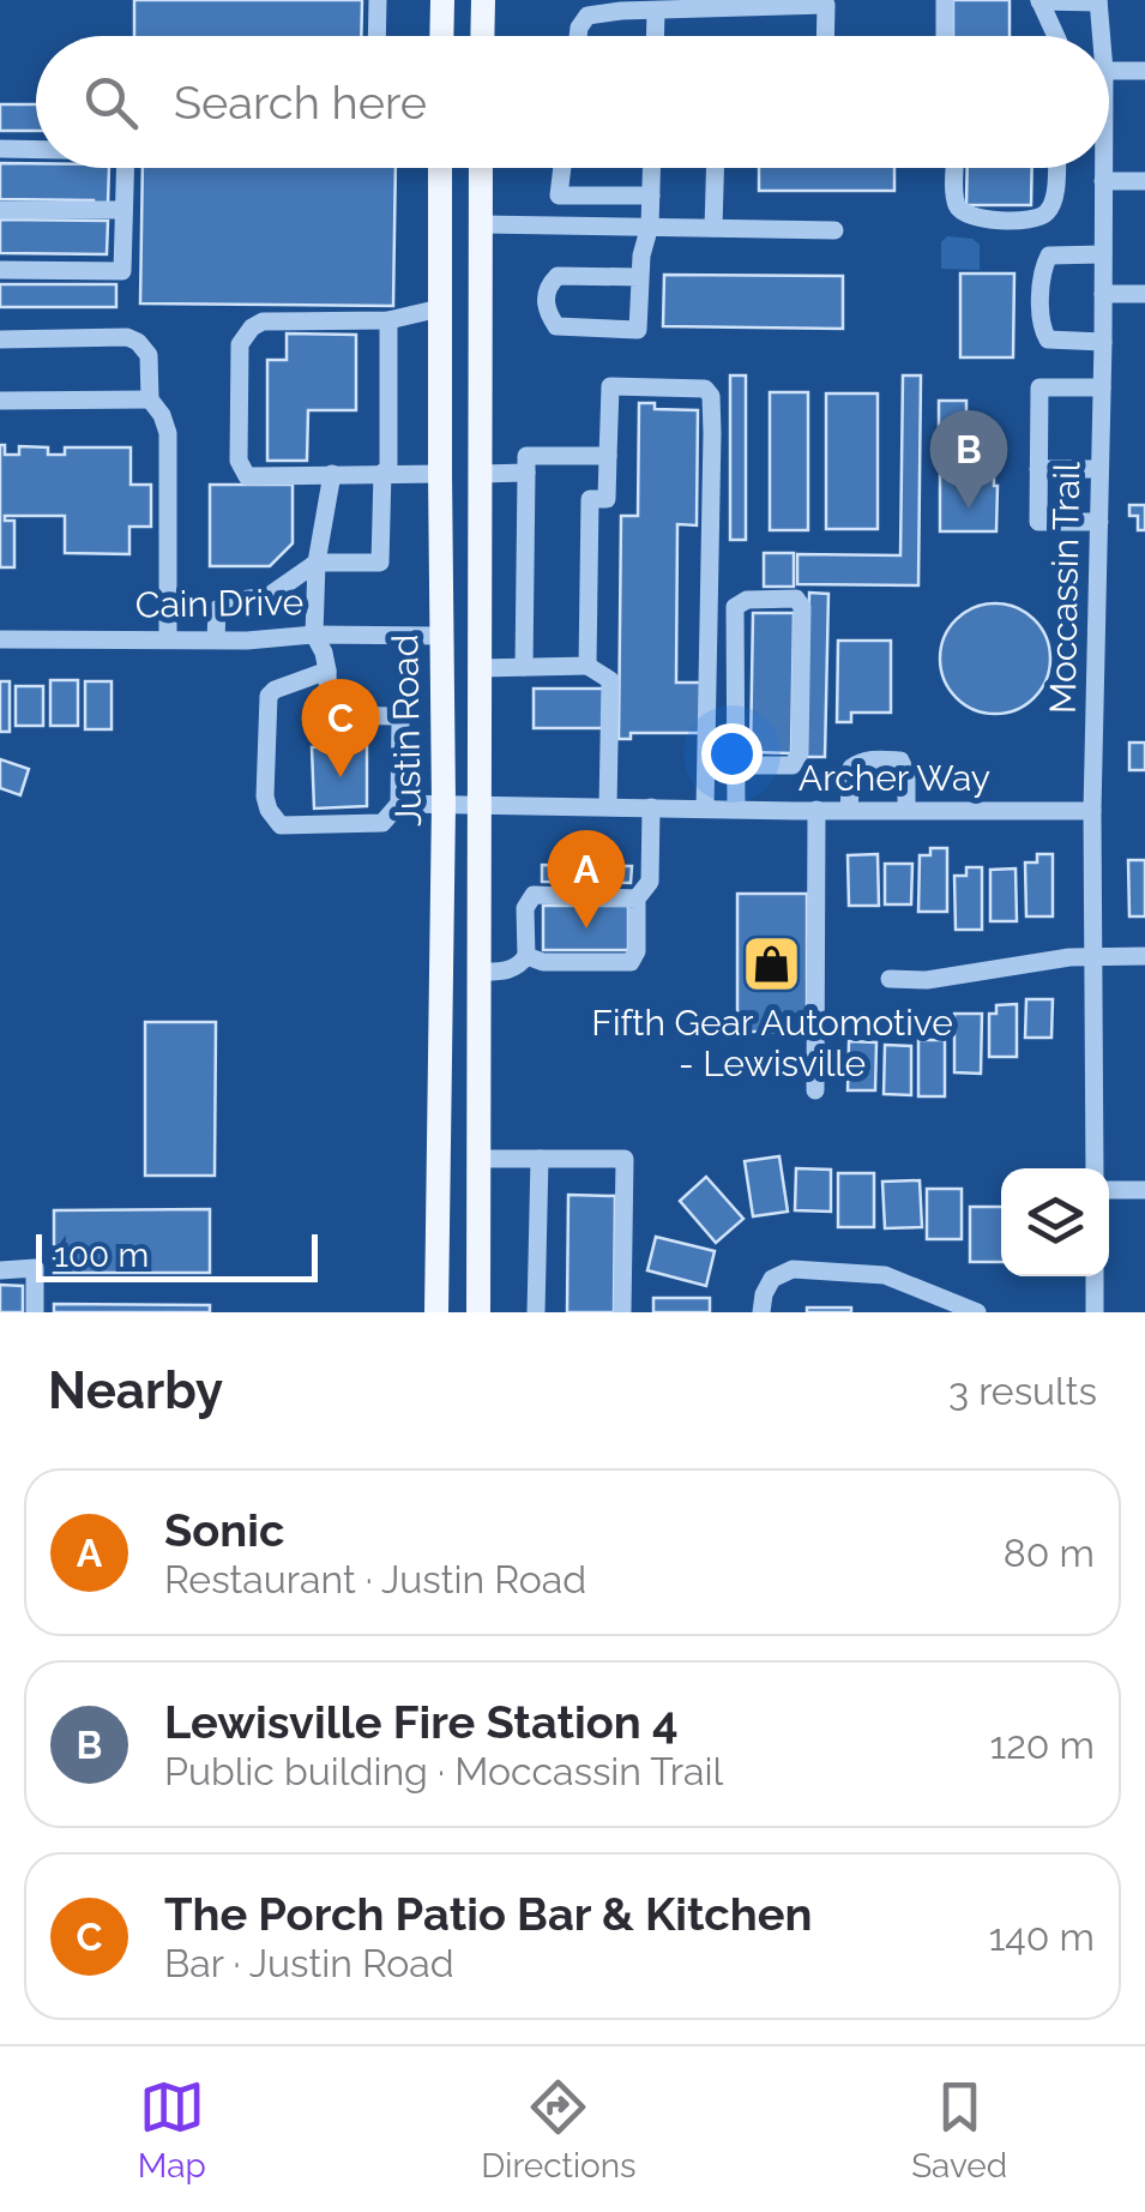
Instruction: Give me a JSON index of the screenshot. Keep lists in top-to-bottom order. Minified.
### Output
{"streets":{"main road":["Justin Road"],"street":["Moccassin Trail","Cain Drive","Archer Way"]},"crossings":[["Moccassin Trail","Archer Way"],["Cain Drive","Justin Road"],["Justin Road","Archer Way"]],"places":{"shop":["Fifth Gear Automotive - Lewisville"]},"scale_bar":"100 m","page":{"search":"Search here","pins":["B","C","A"],"scale":"100 m","heading":["Nearby","3 results"],"list":[{"mark":"A","name":"Sonic","note":"Restaurant · Justin Road","value":"80 m"},{"mark":"B","name":"Lewisville Fire Station 4","note":"Public building · Moccassin Trail","value":"120 m"},{"mark":"C","name":"The Porch Patio Bar & Kitchen","note":"Bar · Justin Road","value":"140 m"}],"nav":["Map","Directions","Saved"]}}
